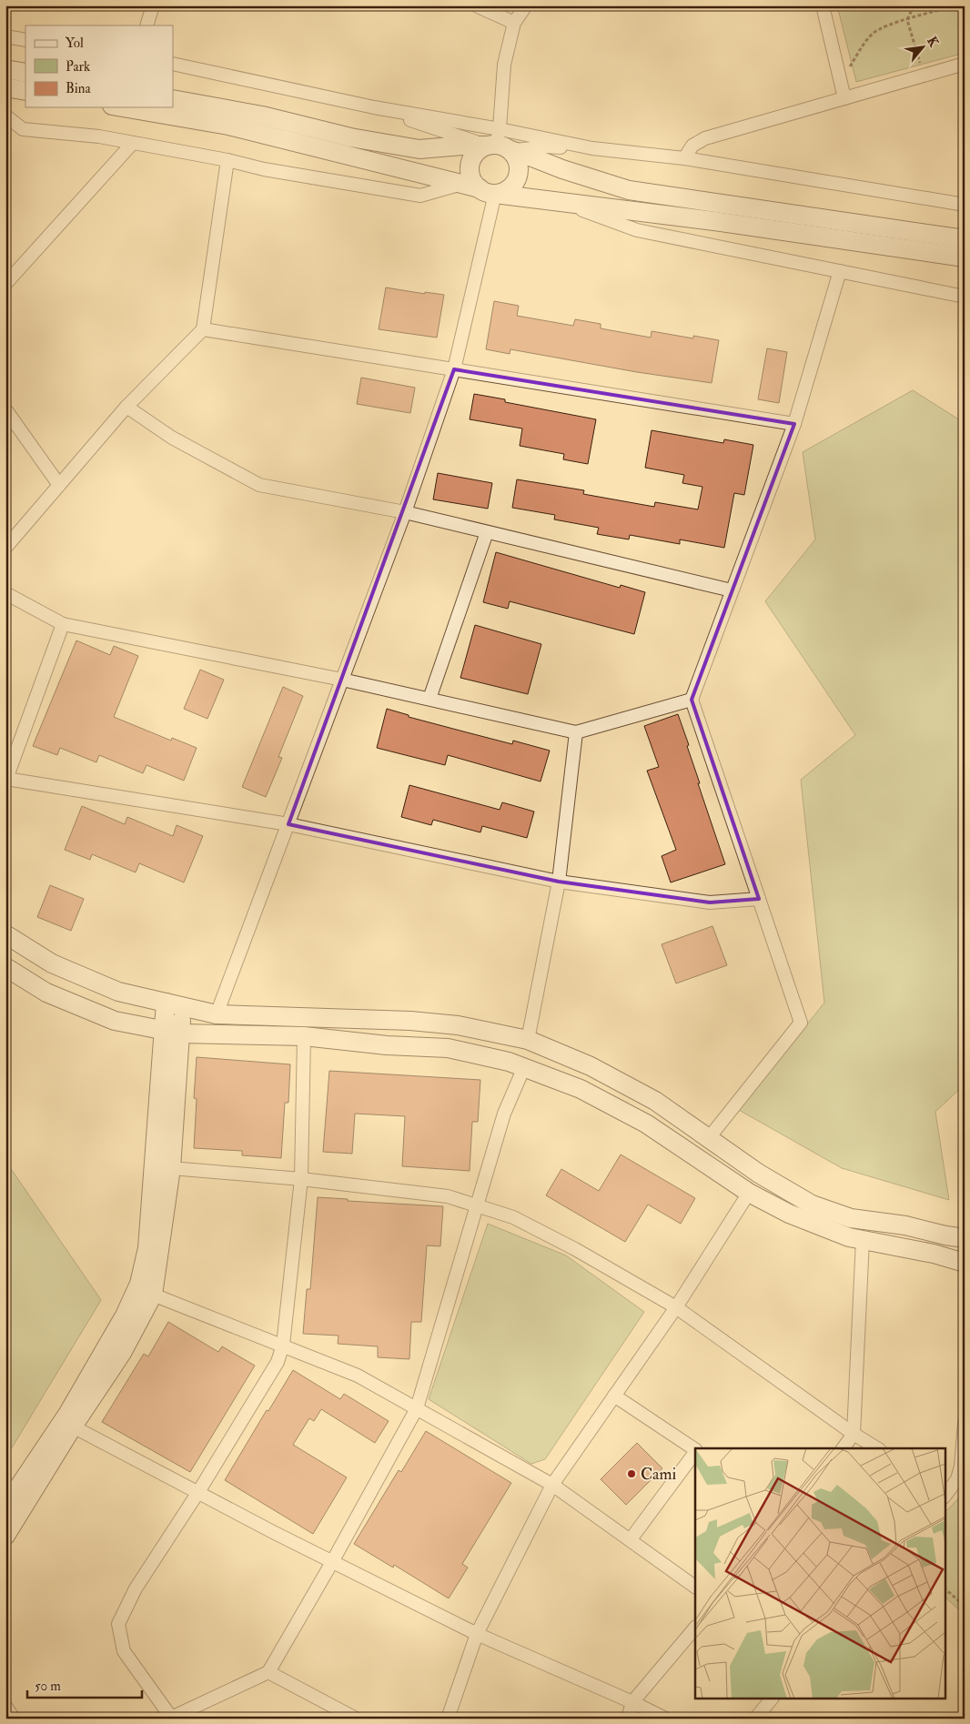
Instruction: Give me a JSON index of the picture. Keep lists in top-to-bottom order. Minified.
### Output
{"places":["Cami"],"legend":["Yol","Park","Bina"],"scale_bar":"50 m","north":"top right"}
